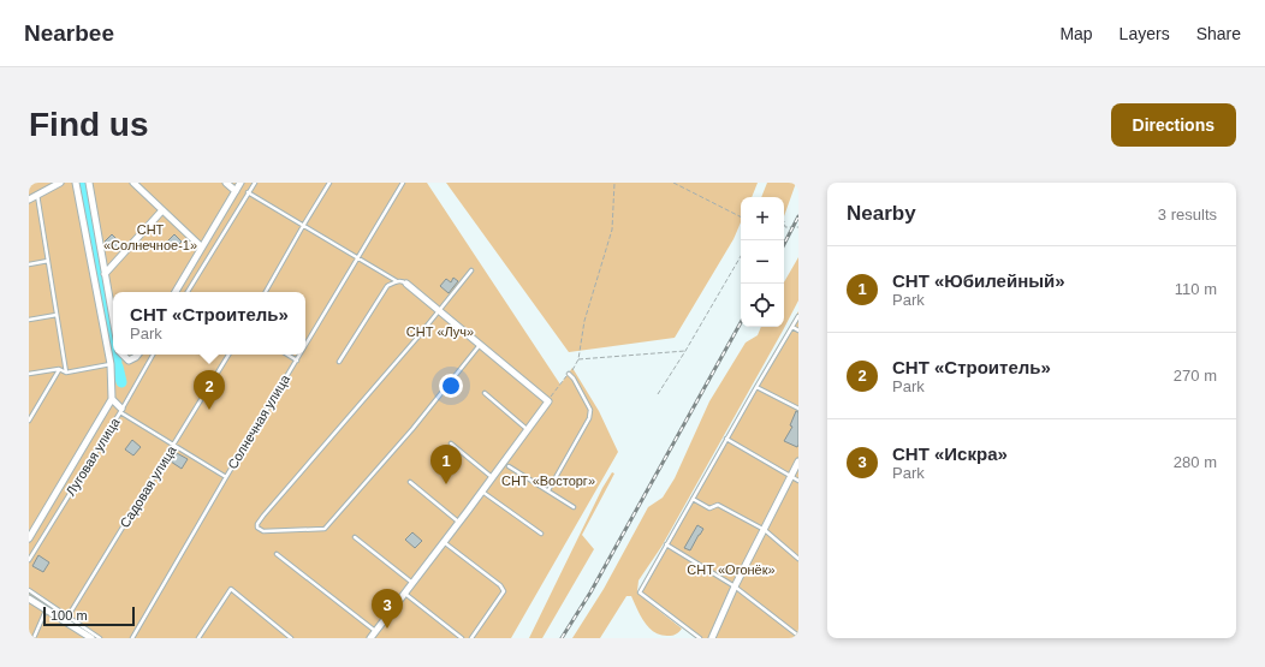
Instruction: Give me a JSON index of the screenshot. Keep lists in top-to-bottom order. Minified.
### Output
{"streets":{"lane":["Солнечная улица","Луговая улица","Садовая улица"]},"parks":["СНТ «Солнечное-1»","СНТ «Луч»","СНТ «Восторг»","СНТ «Огонёк»"],"scale_bar":"100 m","page":{"header":"Nearbee","nav":["Map","Layers","Share"],"buttons":"Directions","title":"Find us","heading":["Nearby","3 results"],"map_buttons":["+","−"],"list":[{"mark":"1","name":"СНТ «Юбилейный»","note":"Park","value":"110 m"},{"mark":"2","name":"СНТ «Строитель»","note":"Park","value":"270 m"},{"mark":"3","name":"СНТ «Искра»","note":"Park","value":"280 m"}],"popup":["СНТ «Строитель»","Park"],"pins":["2","1","3"],"scale":"100 m"}}
